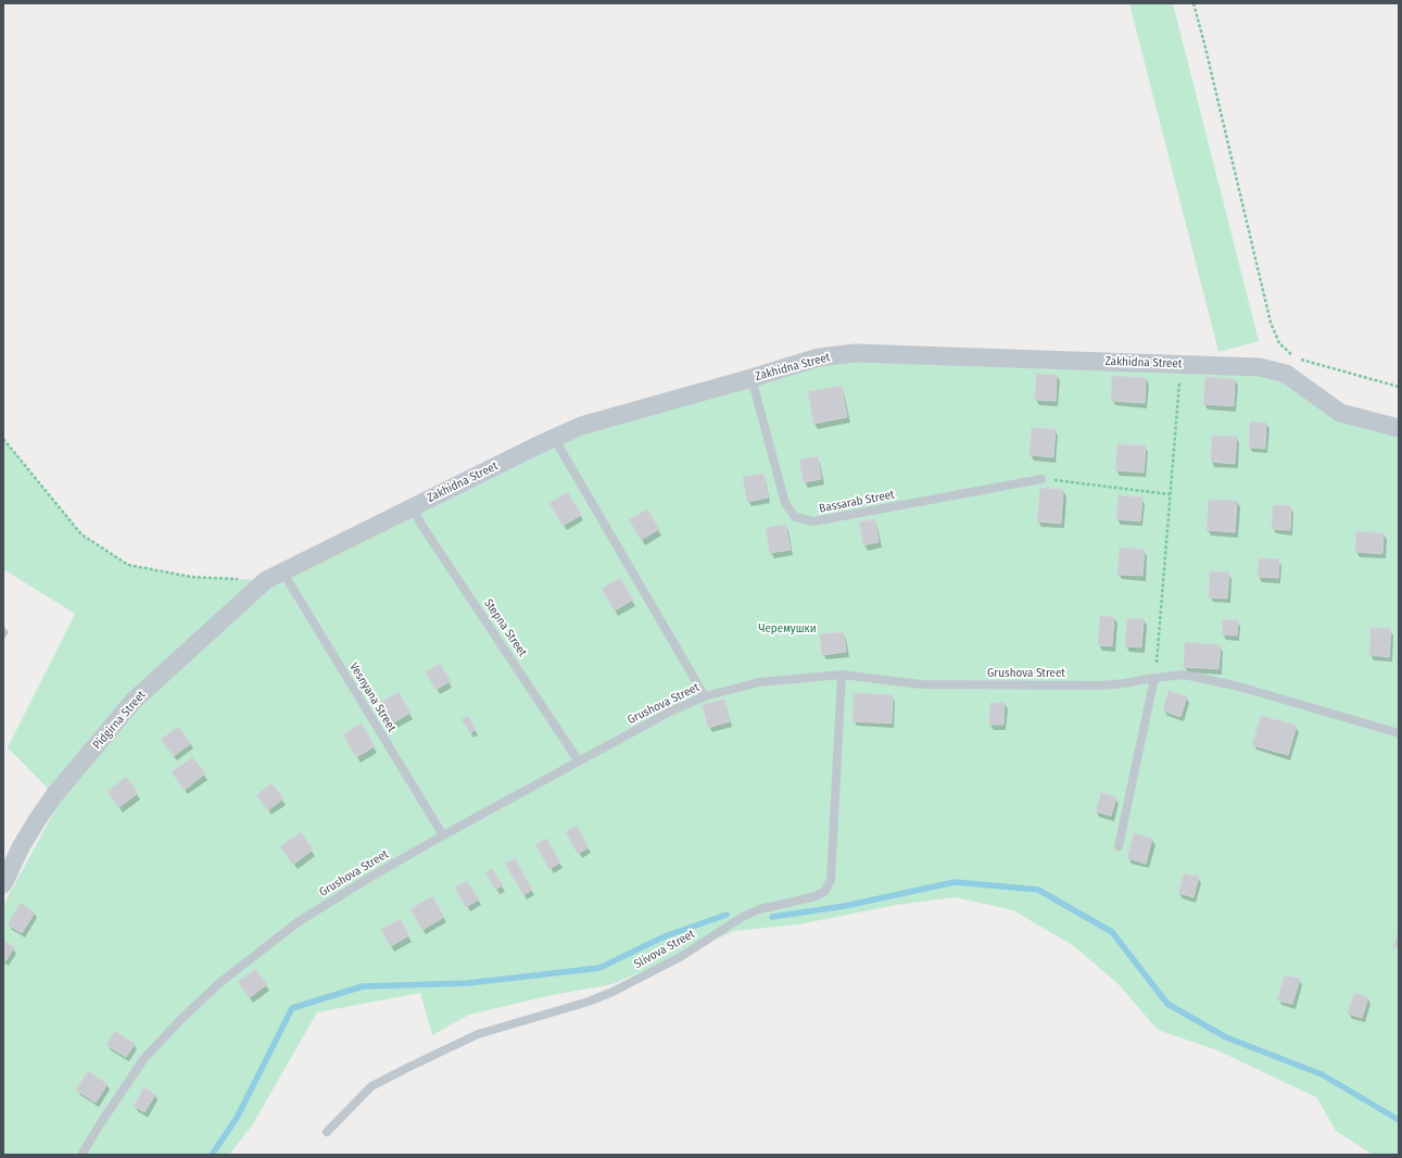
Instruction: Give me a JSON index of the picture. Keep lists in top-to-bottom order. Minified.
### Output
{"streets":{"street":["Zakhidna Street","Pidgirna Street"],"lane":["Bassarab Street","Stepna Street","Grushova Street","Vesnyana Street","Slivova Street"]},"crossings":[["Zakhidna Street","Bassarab Street"],["Zakhidna Street","Stepna Street"],["Zakhidna Street","Vesnyana Street"],["Zakhidna Street","Pidgirna Street"],["Stepna Street","Grushova Street"],["Grushova Street","Vesnyana Street"],["Grushova Street","Slivova Street"],["Vesnyana Street","Pidgirna Street"]],"parks":["Черемушки"]}
